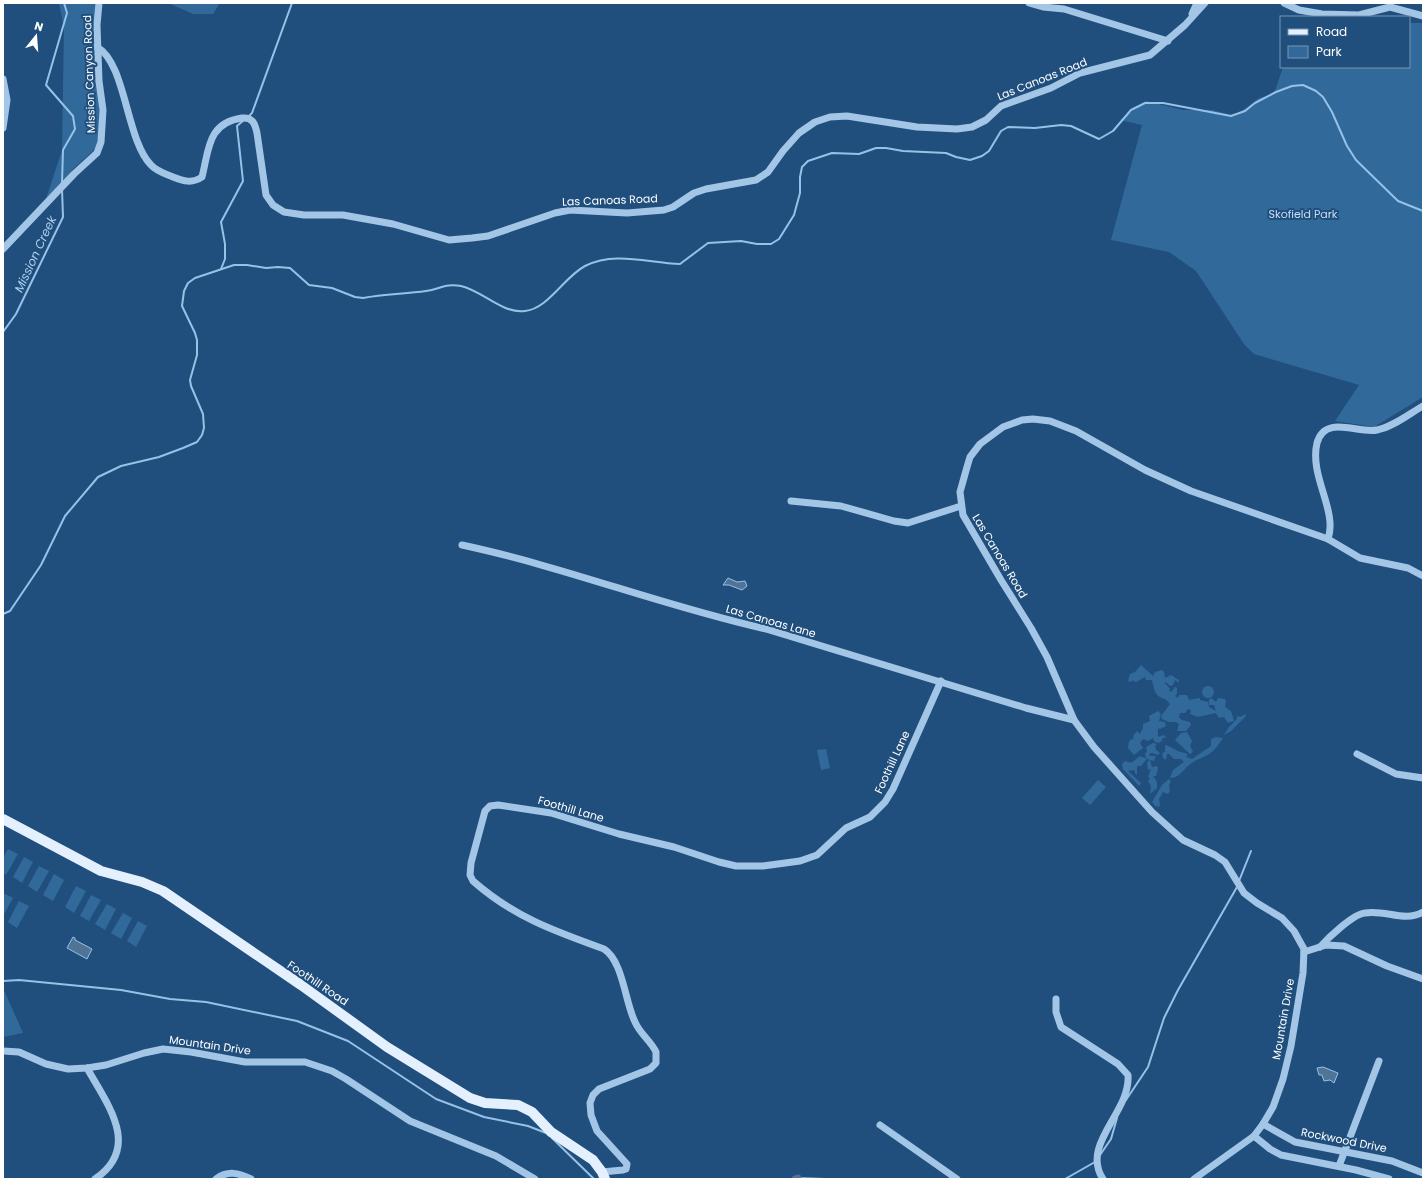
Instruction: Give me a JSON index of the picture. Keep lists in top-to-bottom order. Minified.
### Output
{"streets":{"main road":["Foothill Road"],"street":["Mission Canyon Road","Las Canoas Road","Las Canoas Lane","Foothill Lane","Mountain Drive","Rockwood Drive"]},"crossings":[["Mission Canyon Road","Las Canoas Road"],["Las Canoas Road","Las Canoas Lane"],["Las Canoas Road","Mountain Drive"],["Las Canoas Lane","Foothill Lane"],["Foothill Lane","Foothill Road"],["Mountain Drive","Rockwood Drive"]],"water":["Mission Creek"],"parks":["Skofield Park"],"legend":["Road","Park"],"north":"top"}
